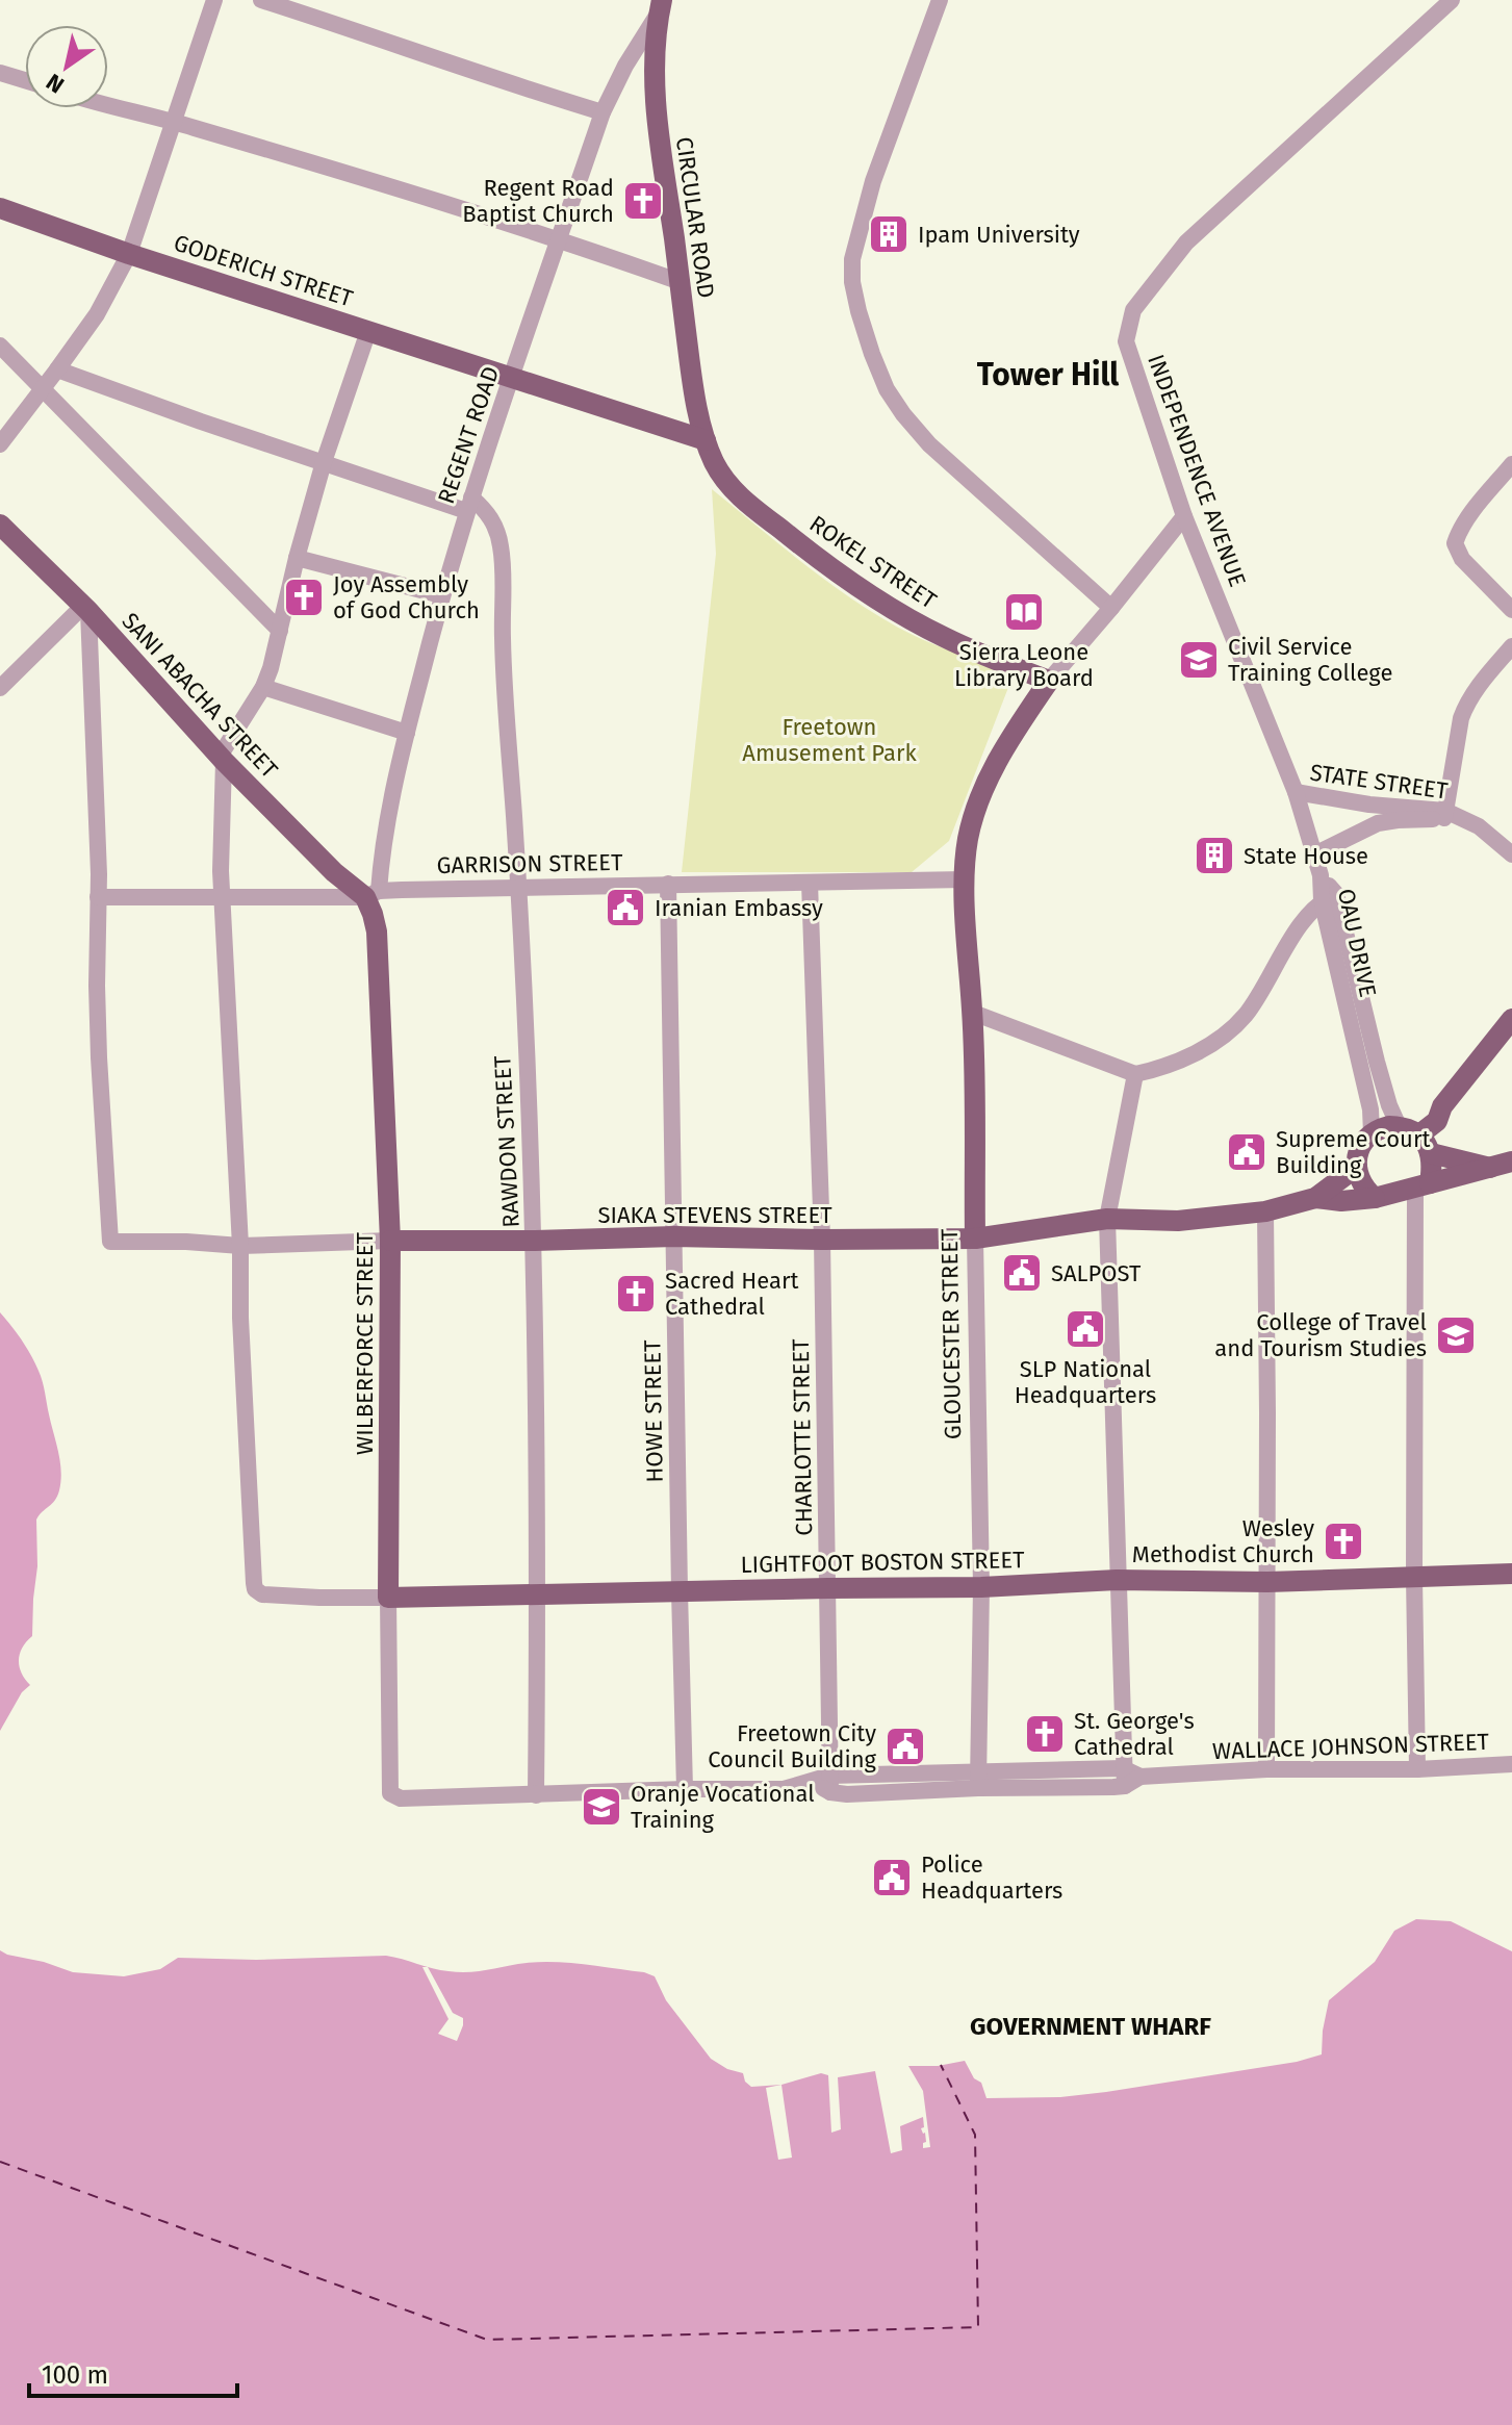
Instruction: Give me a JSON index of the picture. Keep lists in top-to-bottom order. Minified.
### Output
{"streets":{"main road":["CIRCULAR ROAD","GODERICH STREET","ROKEL STREET","SANI ABACHA STREET","SIAKA STEVENS STREET","GLOUCESTER STREET","WILBERFORCE STREET","LIGHTFOOT BOSTON STREET"],"street":["REGENT ROAD","INDEPENDENCE AVENUE","STATE STREET","GARRISON STREET","OAU DRIVE","RAWDON STREET","HOWE STREET","CHARLOTTE STREET","WALLACE JOHNSON STREET"]},"crossings":[["CIRCULAR ROAD","GODERICH STREET"],["CIRCULAR ROAD","REGENT ROAD"],["CIRCULAR ROAD","ROKEL STREET"],["GODERICH STREET","REGENT ROAD"],["GODERICH STREET","ROKEL STREET"],["REGENT ROAD","SANI ABACHA STREET"],["REGENT ROAD","GARRISON STREET"],["REGENT ROAD","RAWDON STREET"],["REGENT ROAD","WILBERFORCE STREET"],["INDEPENDENCE AVENUE","STATE STREET"],["INDEPENDENCE AVENUE","OAU DRIVE"],["ROKEL STREET","GLOUCESTER STREET"],["SANI ABACHA STREET","GARRISON STREET"],["SANI ABACHA STREET","WILBERFORCE STREET"],["GARRISON STREET","RAWDON STREET"],["GARRISON STREET","SIAKA STEVENS STREET"],["GARRISON STREET","GLOUCESTER STREET"],["GARRISON STREET","WILBERFORCE STREET"],["GARRISON STREET","HOWE STREET"],["GARRISON STREET","CHARLOTTE STREET"],["OAU DRIVE","SIAKA STEVENS STREET"],["RAWDON STREET","SIAKA STEVENS STREET"],["RAWDON STREET","LIGHTFOOT BOSTON STREET"],["RAWDON STREET","WALLACE JOHNSON STREET"],["SIAKA STEVENS STREET","GLOUCESTER STREET"],["SIAKA STEVENS STREET","WILBERFORCE STREET"],["SIAKA STEVENS STREET","HOWE STREET"],["SIAKA STEVENS STREET","CHARLOTTE STREET"],["SIAKA STEVENS STREET","LIGHTFOOT BOSTON STREET"],["GLOUCESTER STREET","LIGHTFOOT BOSTON STREET"],["GLOUCESTER STREET","WALLACE JOHNSON STREET"],["WILBERFORCE STREET","LIGHTFOOT BOSTON STREET"],["WILBERFORCE STREET","WALLACE JOHNSON STREET"],["HOWE STREET","LIGHTFOOT BOSTON STREET"],["HOWE STREET","WALLACE JOHNSON STREET"],["CHARLOTTE STREET","LIGHTFOOT BOSTON STREET"],["CHARLOTTE STREET","WALLACE JOHNSON STREET"]],"districts":["Tower Hill","GOVERNMENT WHARF"],"parks":["Freetown Amusement Park"],"places":{"church":["Regent Road Baptist Church","Joy Assembly of God Church","Sacred Heart Cathedral","Wesley Methodist Church","St. George's Cathedral"],"building":["Ipam University","State House"],"library":["Sierra Leone Library Board"],"school or university":["Civil Service Training College","College of Travel and Tourism Studies","Oranje Vocational Training"],"public building":["Iranian Embassy","Supreme Court Building","SALPOST","SLP National Headquarters","Freetown City Council Building","Police Headquarters"]},"scale_bar":"100 m","north":"bottom left"}
